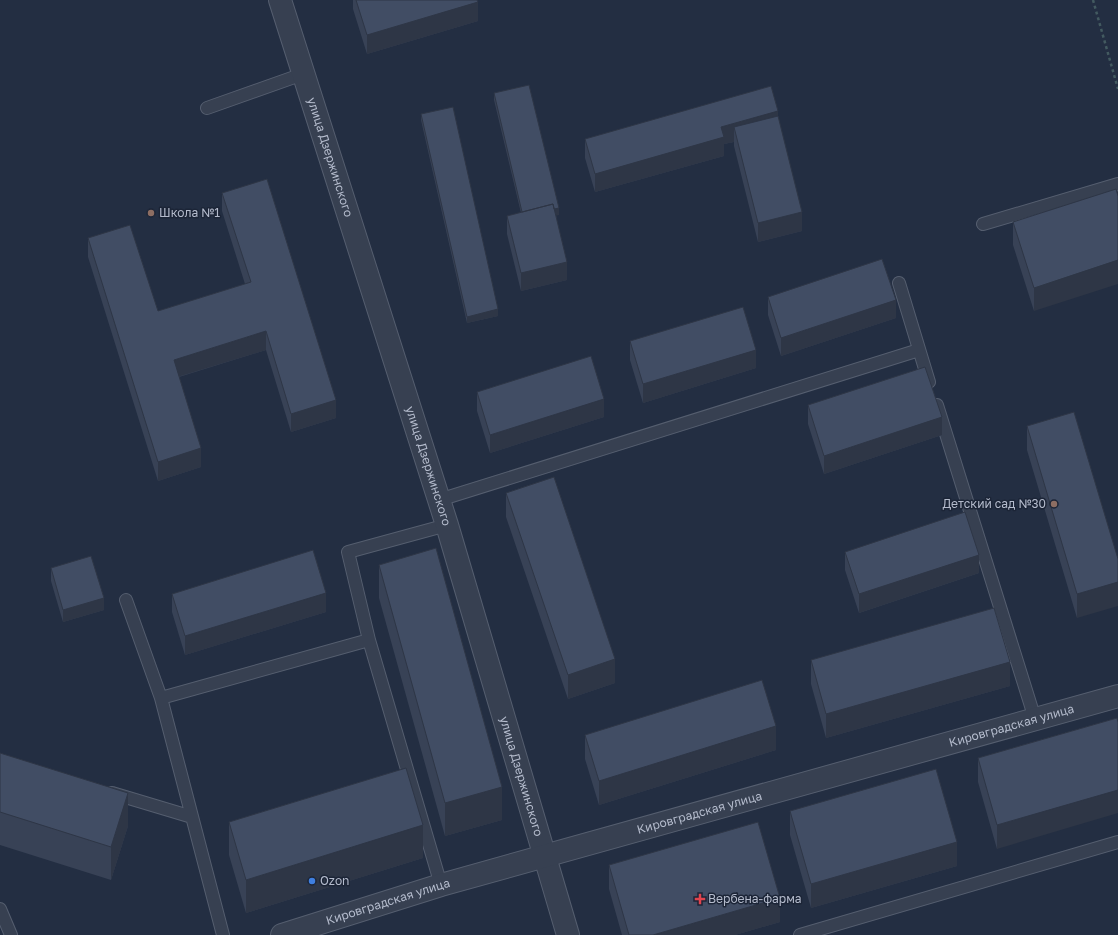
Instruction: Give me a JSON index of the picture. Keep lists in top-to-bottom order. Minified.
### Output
{"streets":{"street":["улица Дзержинского","Кировградская улица"]},"crossings":[["улица Дзержинского","Кировградская улица"]],"places":{"other":["Школа №1","Детский сад №30","Ozon"],"health":["Вербена-фарма"]}}
